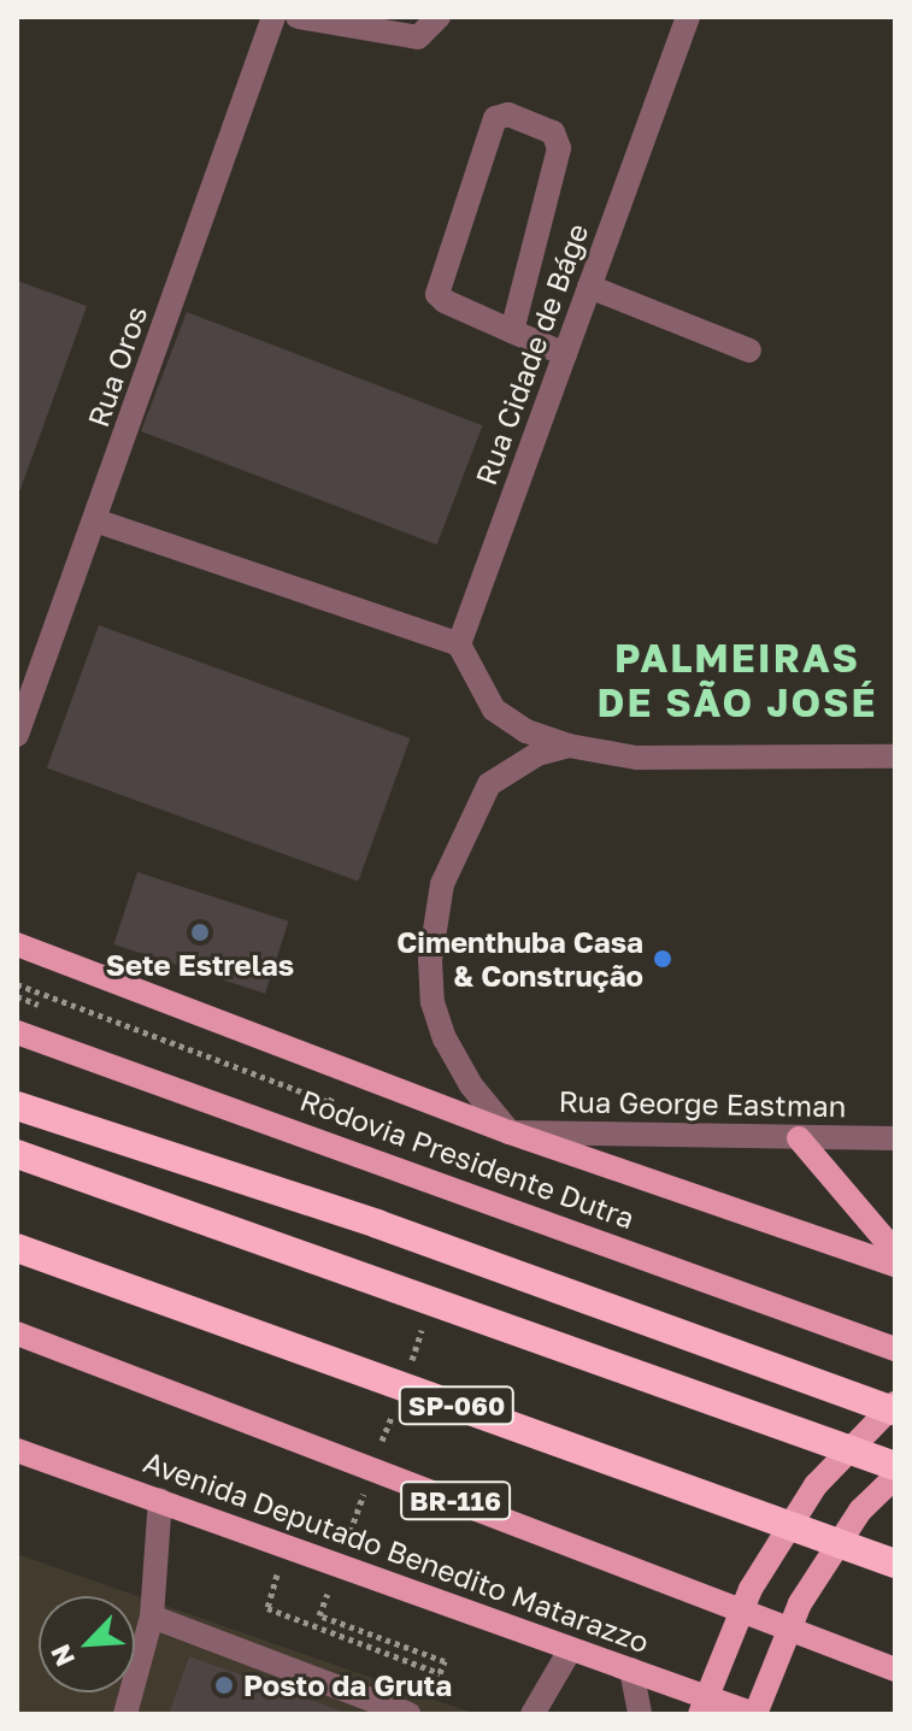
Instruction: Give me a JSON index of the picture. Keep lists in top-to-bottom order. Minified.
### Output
{"streets":{"highway":["SP-060"],"main road":["Rodovia Presidente Dutra","BR-116","Avenida Deputado Benedito Matarazzo"],"street":["Rua Cidade de Báge","Rua Oros","Rua George Eastman"]},"districts":["PALMEIRAS DE SÃO JOSÉ"],"places":["Sete Estrelas","Cimenthuba Casa & Construção","Posto da Gruta"],"north":"bottom left"}
